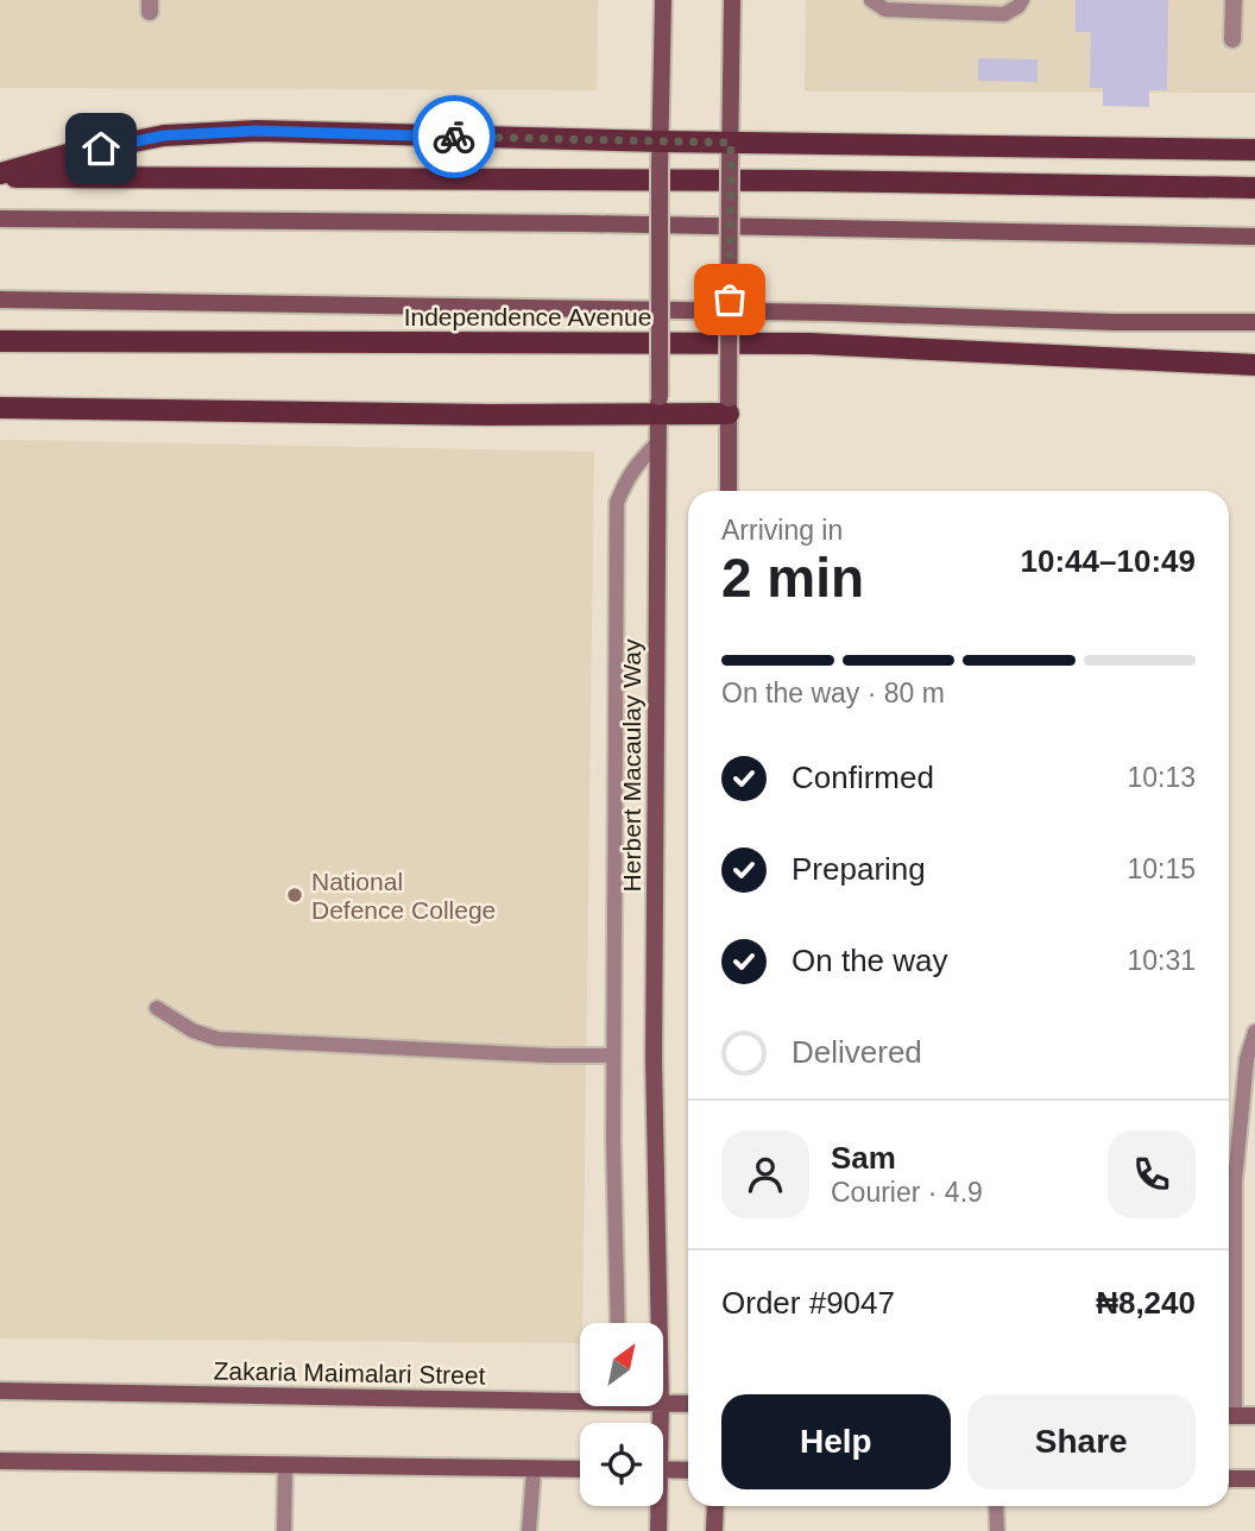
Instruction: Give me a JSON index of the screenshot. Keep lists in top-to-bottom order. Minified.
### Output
{"streets":{"main road":["Independence Avenue","Herbert Macaulay Way","Zakaria Maimalari Street"]},"places":["National Defence College"],"north":"top right","page":{"heading":["2 min","Arriving in","10:44–10:49"],"panel":["Sam","Courier · 4.9","Order #9047","₦8,240"],"bar":"On the way · 80 m","list":[["Confirmed","10:13"],["Preparing","10:15"],["On the way","10:31"],"Delivered"],"buttons":["Help","Share"]}}
